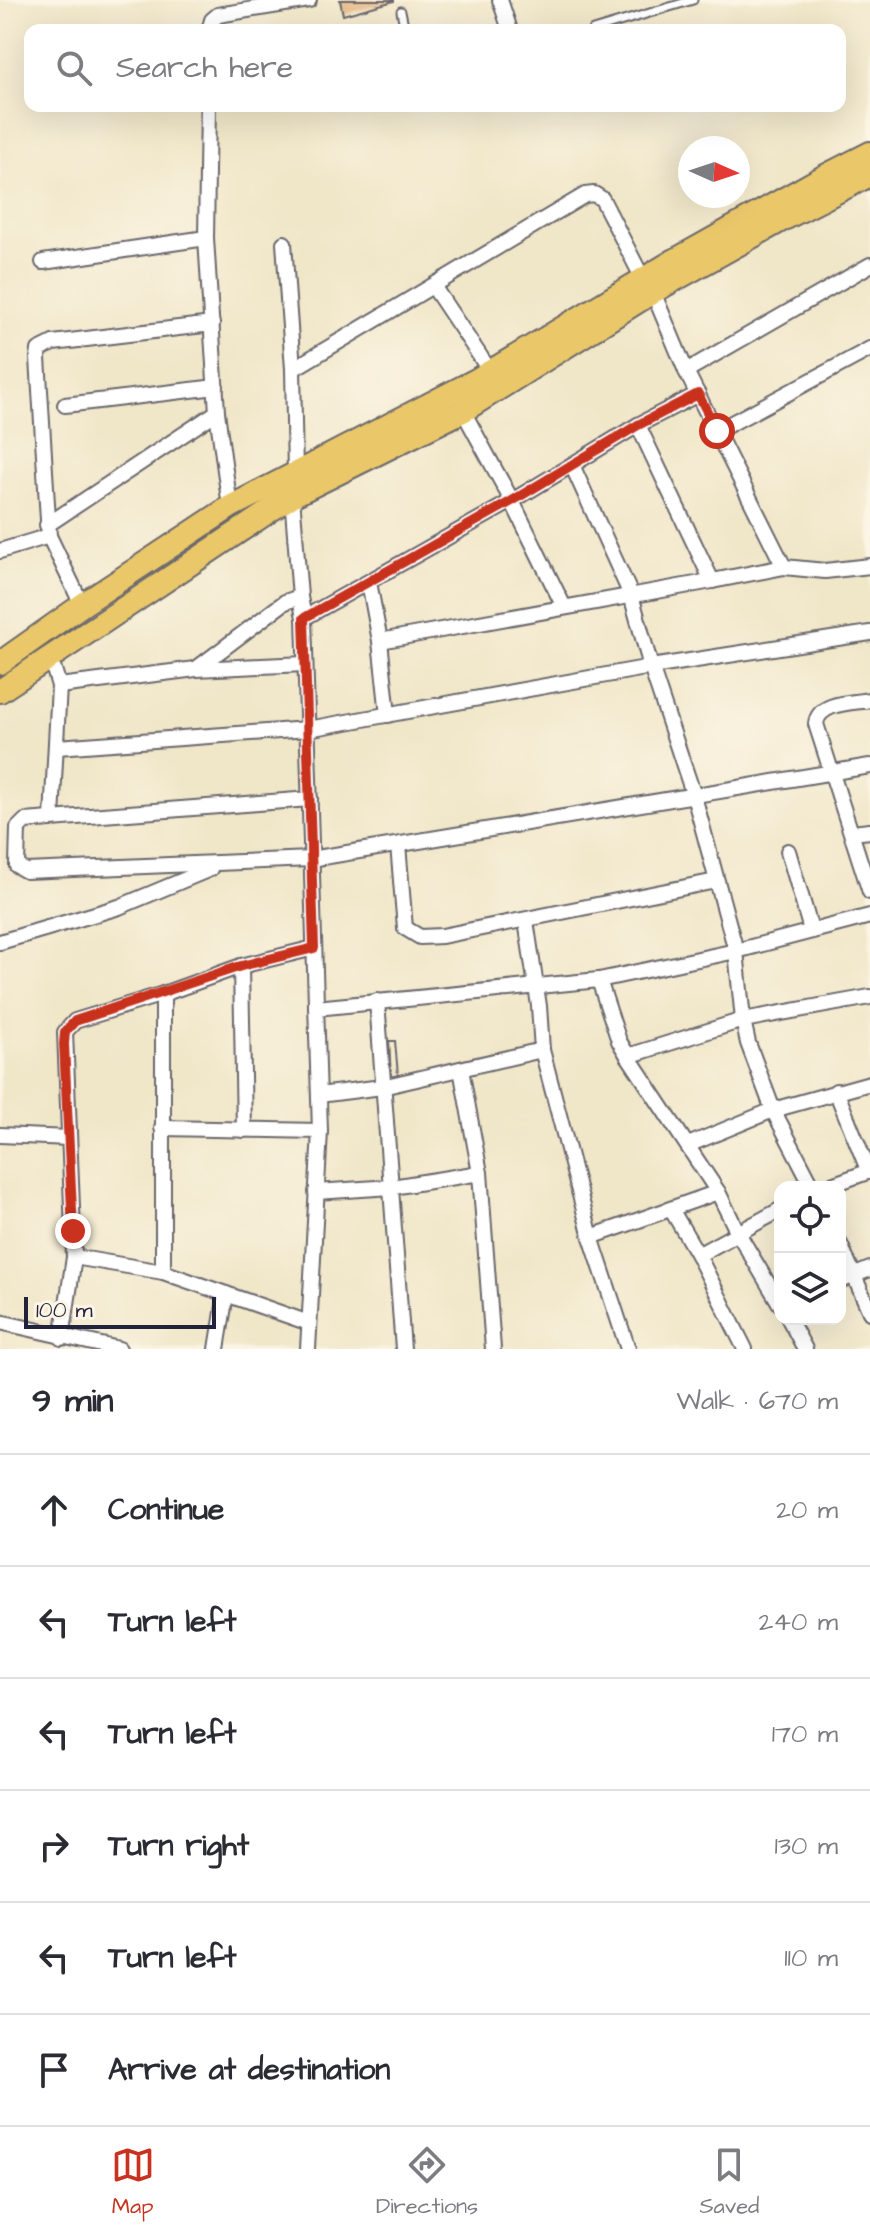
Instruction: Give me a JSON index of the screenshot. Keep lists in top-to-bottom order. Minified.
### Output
{"scale_bar":"100 m","north":"right","page":{"search":"Search here","scale":"100 m","heading":["9 min","Walk · 670 m"],"list":[["Continue","20 m"],["Turn left","240 m"],["Turn left","170 m"],["Turn right","130 m"],["Turn left","110 m"],"Arrive at destination"],"nav":["Map","Directions","Saved"]}}
